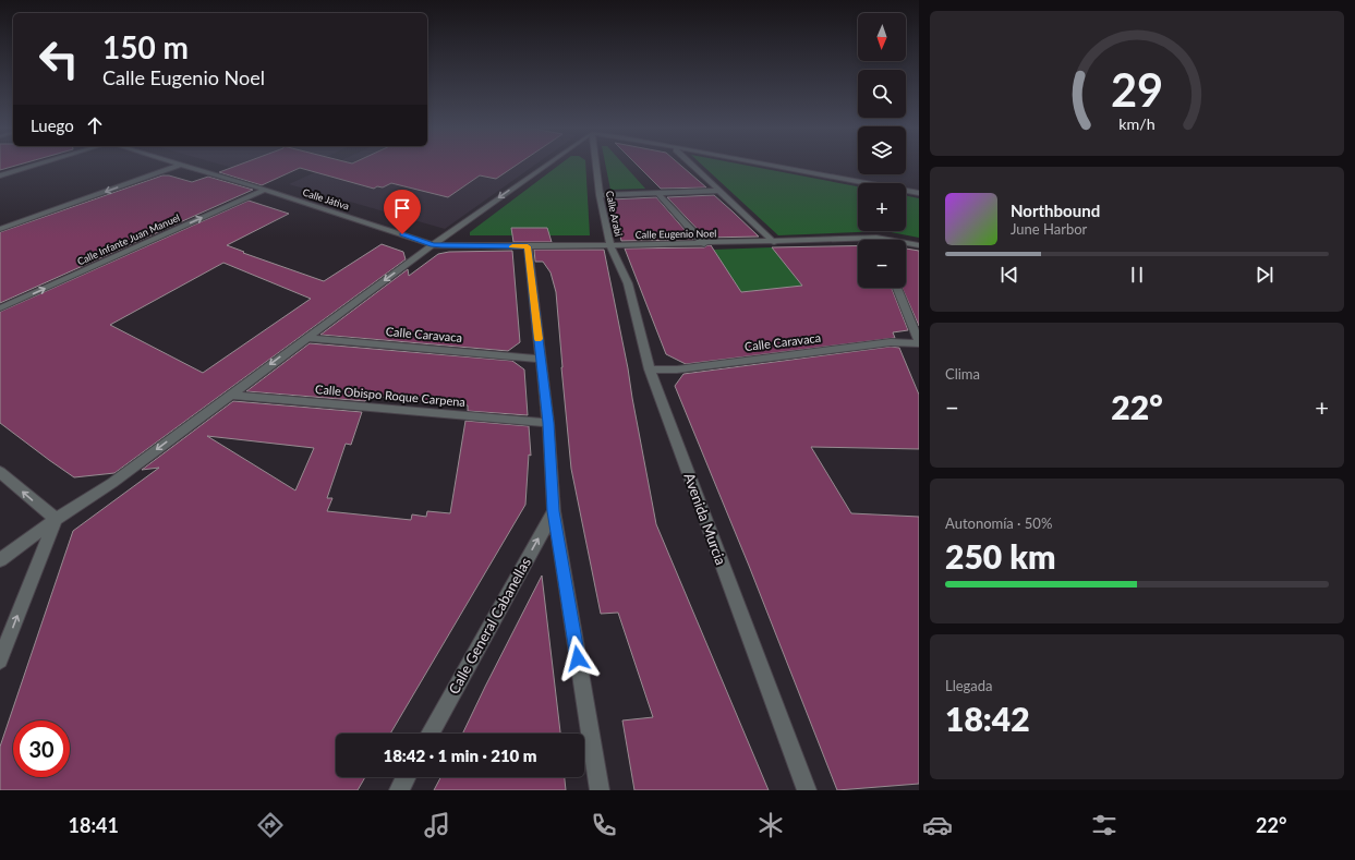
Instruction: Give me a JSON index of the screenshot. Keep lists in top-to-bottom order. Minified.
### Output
{"streets":{"street":["Calle Játiva","Calle Arabi","Calle Eugenio Noel","Calle Infante Juan Manuel","Calle Caravaca","Calle Obispo Roque Carpena","Avenida Murcia","Calle General Cabanellas"]},"crossings":[["Calle Játiva","Calle Eugenio Noel"],["Calle Játiva","Calle Infante Juan Manuel"],["Calle Arabi","Calle Eugenio Noel"],["Calle Arabi","Avenida Murcia"],["Calle Eugenio Noel","Avenida Murcia"],["Calle Caravaca","Avenida Murcia"]],"one_way":["Calle General Cabanellas"],"north":"bottom","page":{"map_buttons":["+","−"],"turn":["150 m","Calle Eugenio Noel"],"then":"Luego","song":["Northbound","June Harbor"],"tile":["Clima",["Autonomía · 50%","250 km"],["Llegada","18:42"]],"heat":["−","22°","+"],"limit":"30","trip":"18:42 · 1 min · 210 m","tabs":["18:41","22°"],"gauge":["29","km/h"]}}
